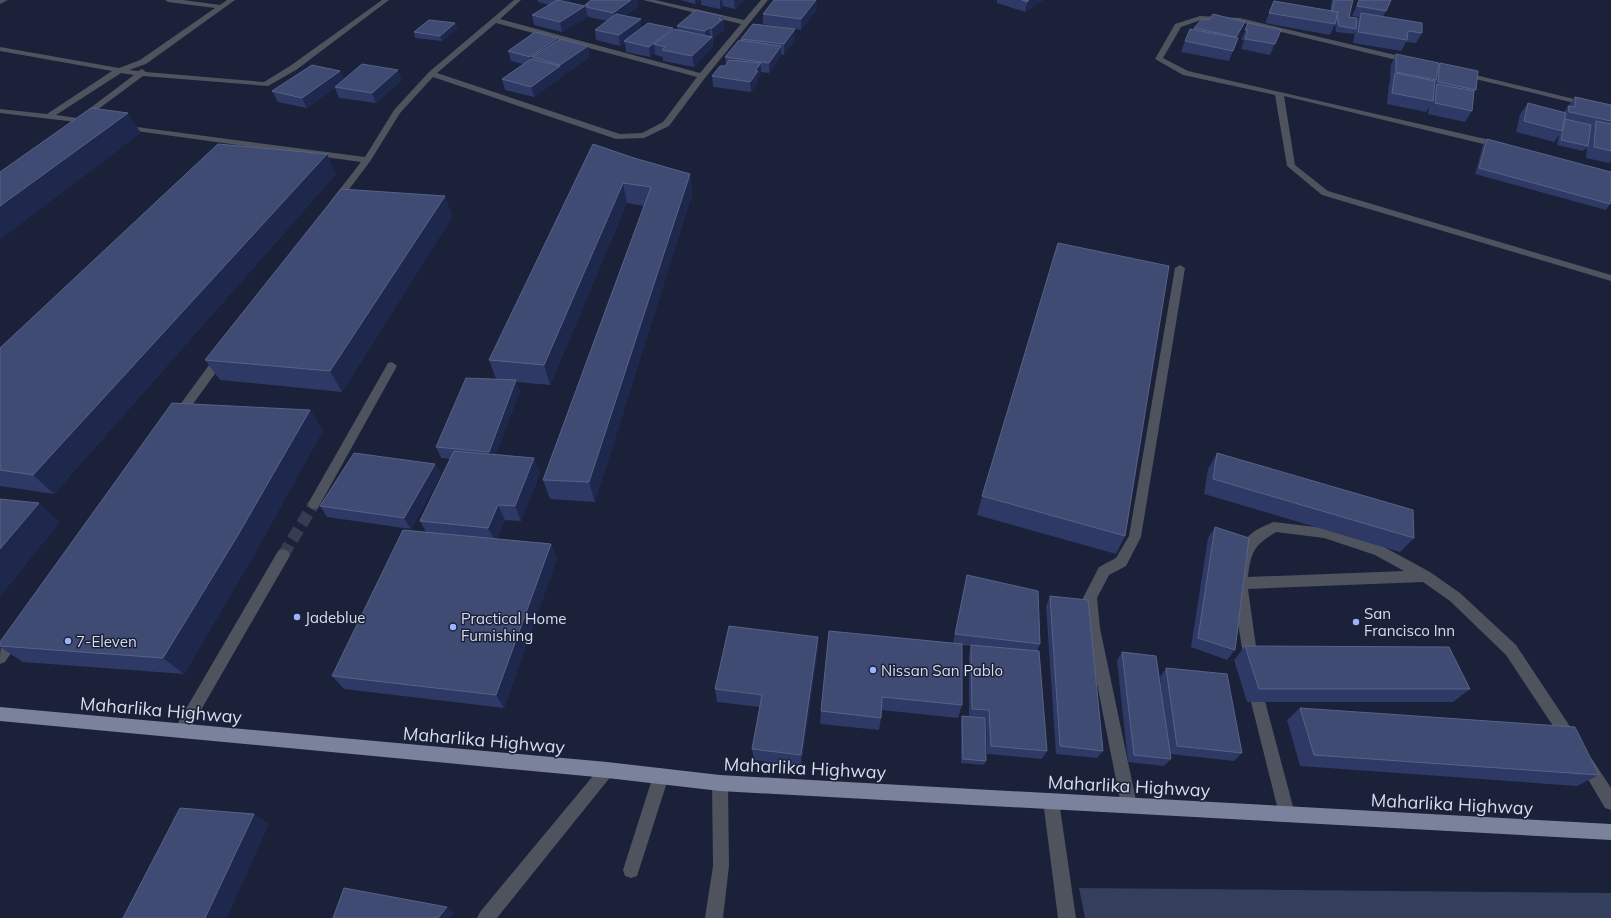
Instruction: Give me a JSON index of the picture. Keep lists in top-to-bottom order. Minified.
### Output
{"streets":{"main road":["Maharlika Highway"]},"places":["Jadeblue","San Francisco Inn","Practical Home Furnishing","7-Eleven","Nissan San Pablo"]}
